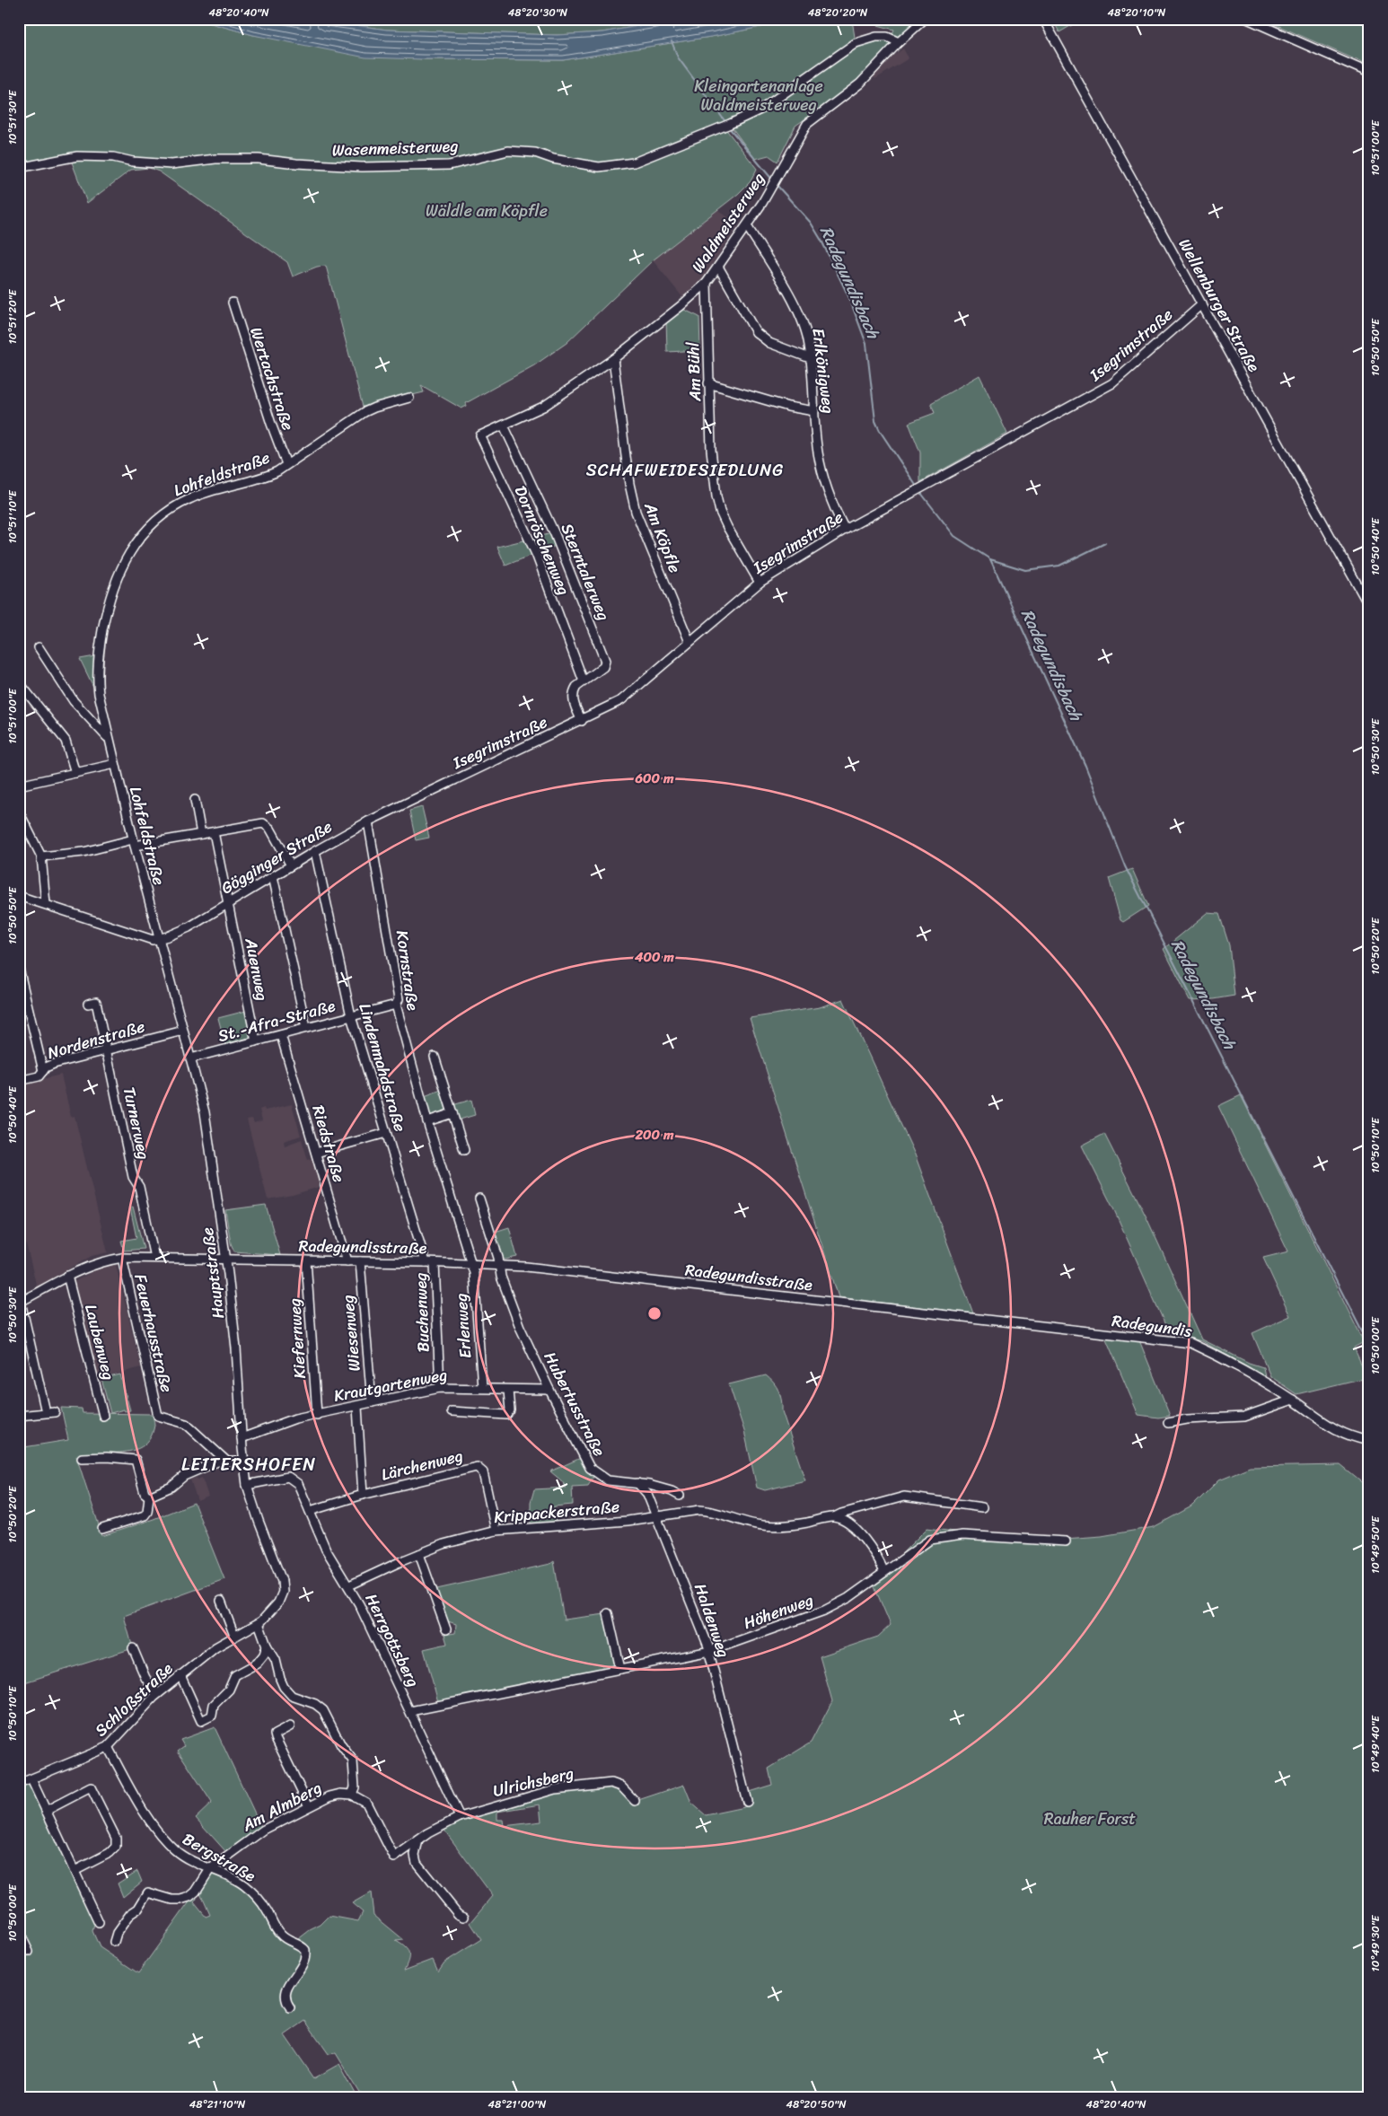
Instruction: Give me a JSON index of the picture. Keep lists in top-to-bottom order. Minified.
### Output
{"streets":{"street":["Wasenmeisterweg","Waldmeisterweg","Wellenburger Straße","Isegrimstraße","Erlkönigweg","Am Bühl","Wertachstraße","Lohfeldstraße","Am Köpfle","Dornröschenweg","Sterntalerweg","Gögginger Straße","Auenweg","Kornstraße","St.-Afra-Straße","Nordenstraße","Lindenmahdstraße","Turnerweg","Riedstraße","Radegundisstraße","Hauptstraße","Buchenweg","Erlenweg","Radegundis","Feuerhausstraße","Wiesenweg","Kiefernweg","Laubenweg","Krautgartenweg","Hubertusstraße","Lärchenweg","Krippackerstraße","Höhenweg","Haldenweg","Herrgottsberg","Schloßstraße","Ulrichsberg","Am Almberg","Bergstraße"]},"crossings":[["Wasenmeisterweg","Waldmeisterweg"],["Waldmeisterweg","Erlkönigweg"],["Waldmeisterweg","Am Bühl"],["Waldmeisterweg","Am Köpfle"],["Waldmeisterweg","Dornröschenweg"],["Waldmeisterweg","Sterntalerweg"],["Wellenburger Straße","Isegrimstraße"],["Isegrimstraße","Erlkönigweg"],["Isegrimstraße","Am Bühl"],["Isegrimstraße","Am Köpfle"],["Isegrimstraße","Sterntalerweg"],["Isegrimstraße","Gögginger Straße"],["Wertachstraße","Lohfeldstraße"],["Lohfeldstraße","Gögginger Straße"],["Lohfeldstraße","Hauptstraße"],["Dornröschenweg","Sterntalerweg"],["Gögginger Straße","Auenweg"],["Gögginger Straße","Kornstraße"],["Gögginger Straße","Lindenmahdstraße"],["Gögginger Straße","Hauptstraße"],["Auenweg","St.-Afra-Straße"],["Kornstraße","St.-Afra-Straße"],["Kornstraße","Radegundisstraße"],["Kornstraße","Erlenweg"],["St.-Afra-Straße","Lindenmahdstraße"],["St.-Afra-Straße","Riedstraße"],["St.-Afra-Straße","Hauptstraße"],["Nordenstraße","Turnerweg"],["Nordenstraße","Hauptstraße"],["Lindenmahdstraße","Radegundisstraße"],["Turnerweg","Radegundisstraße"],["Riedstraße","Radegundisstraße"],["Radegundisstraße","Hauptstraße"],["Radegundisstraße","Buchenweg"],["Radegundisstraße","Erlenweg"],["Radegundisstraße","Radegundis"],["Radegundisstraße","Feuerhausstraße"],["Radegundisstraße","Wiesenweg"],["Radegundisstraße","Kiefernweg"],["Radegundisstraße","Laubenweg"],["Radegundisstraße","Hubertusstraße"],["Hauptstraße","Krautgartenweg"],["Hauptstraße","Herrgottsberg"],["Hauptstraße","Schloßstraße"],["Buchenweg","Krautgartenweg"],["Erlenweg","Krautgartenweg"],["Wiesenweg","Krautgartenweg"],["Kiefernweg","Krautgartenweg"],["Krautgartenweg","Hubertusstraße"],["Hubertusstraße","Haldenweg"],["Lärchenweg","Krippackerstraße"],["Lärchenweg","Herrgottsberg"],["Krippackerstraße","Haldenweg"],["Krippackerstraße","Herrgottsberg"],["Höhenweg","Haldenweg"],["Höhenweg","Herrgottsberg"],["Herrgottsberg","Ulrichsberg"],["Schloßstraße","Bergstraße"],["Am Almberg","Bergstraße"]],"districts":["SCHAFWEIDESIEDLUNG","LEITERSHOFEN"],"water":["Radegundisbach"],"parks":["Kleingartenanlage Waldmeisterweg","Wäldle am Köpfle","Rauher Forst"],"coordinates":["48°20'40\"N","48°20'30\"N","48°20'20\"N","48°20'10\"N","10°51'30\"E","10°51'00\"E","10°51'20\"E","10°50'50\"E","10°51'10\"E","10°50'40\"E","10°50'30\"E","10°50'20\"E","10°50'10\"E","10°50'00\"E","10°49'50\"E","10°49'40\"E","10°49'30\"E","48°21'10\"N","48°21'00\"N","48°20'50\"N"],"rings":["600 m","400 m","200 m"]}
